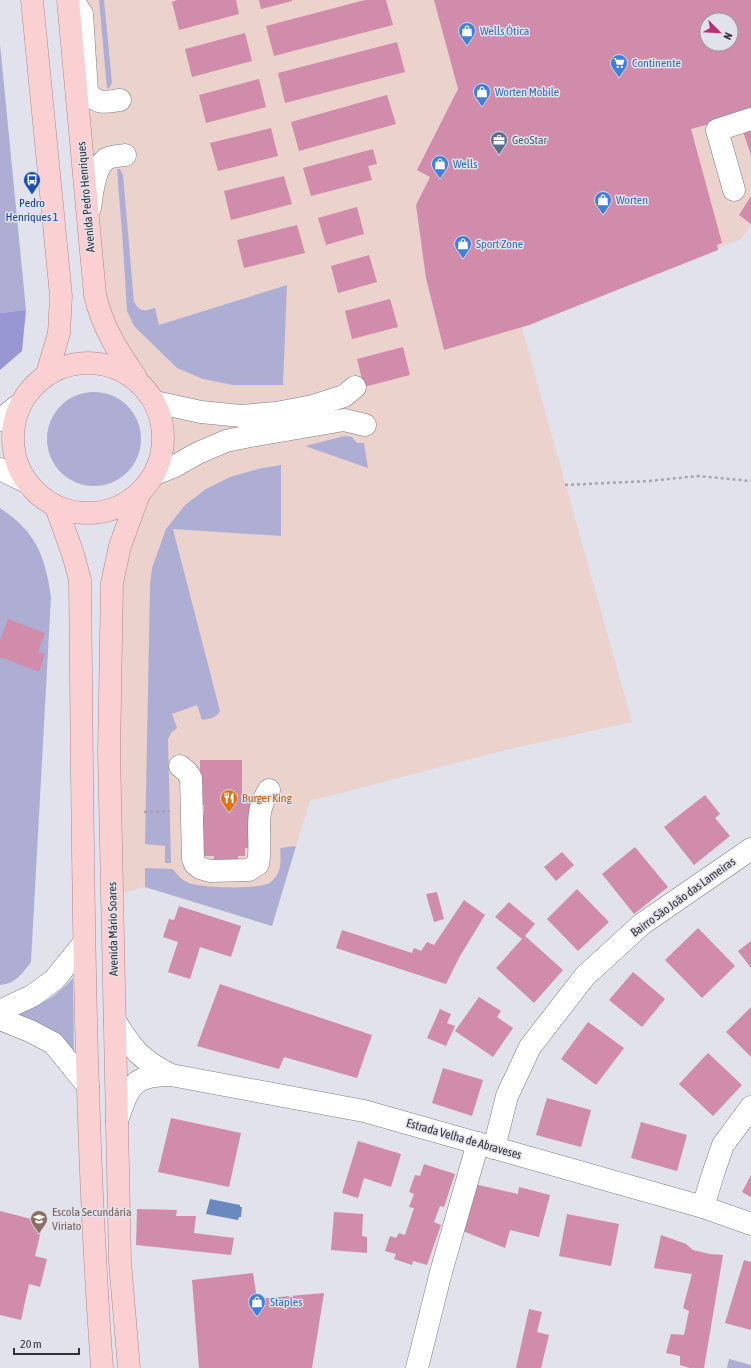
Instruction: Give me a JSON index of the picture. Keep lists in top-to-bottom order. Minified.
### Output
{"streets":{"main road":["Avenida Pedro Henriques","Avenida Mário Soares"],"street":["Bairro São João das Lameiras","Estrada Velha de Abraveses"]},"crossings":[["Bairro São João das Lameiras","Estrada Velha de Abraveses"]],"places":{"shop":["Wells Ótica","Worten Mobile","Wells","Worten","Sport Zone","Staples"],"supermarket":["Continente"],"office":["GeoStar"],"bus stop":["Pedro Henriques 1"],"restaurant":["Burger King"],"school or university":["Escola Secundária Viriato"]},"scale_bar":"20 m","north":"bottom right"}
